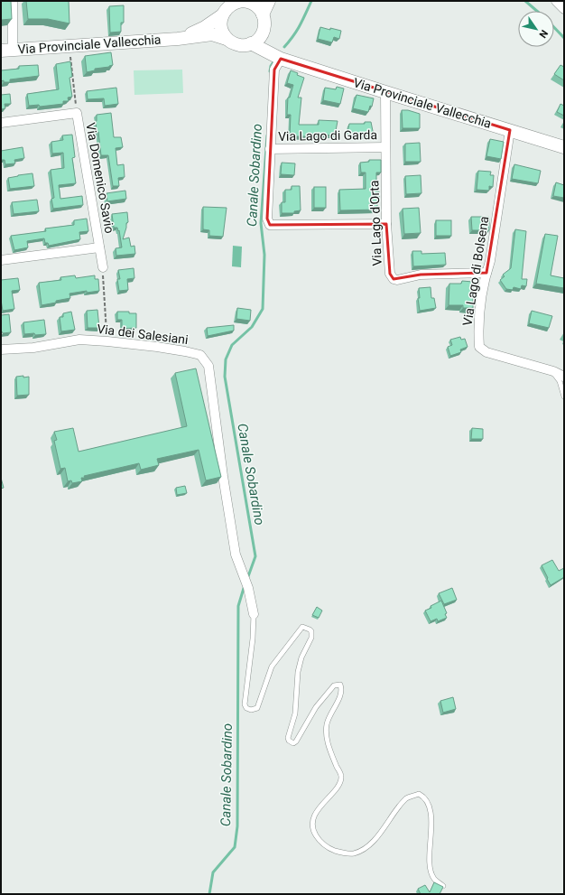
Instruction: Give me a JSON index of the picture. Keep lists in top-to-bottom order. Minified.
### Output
{"streets":{"main road":["Via Provinciale Vallecchia"],"street":["Via Lago di Garda","Via Domenico Savio","Via Lago d'Orta","Via Lago di Bolsena","Via dei Salesiani"]},"crossings":[["Via Provinciale Vallecchia","Via Lago d'Orta"],["Via Provinciale Vallecchia","Via Lago di Bolsena"],["Via Lago di Garda","Via Lago d'Orta"],["Via Lago d'Orta","Via Lago di Bolsena"]],"water":["Canale Sobardino"],"north":"bottom right"}
